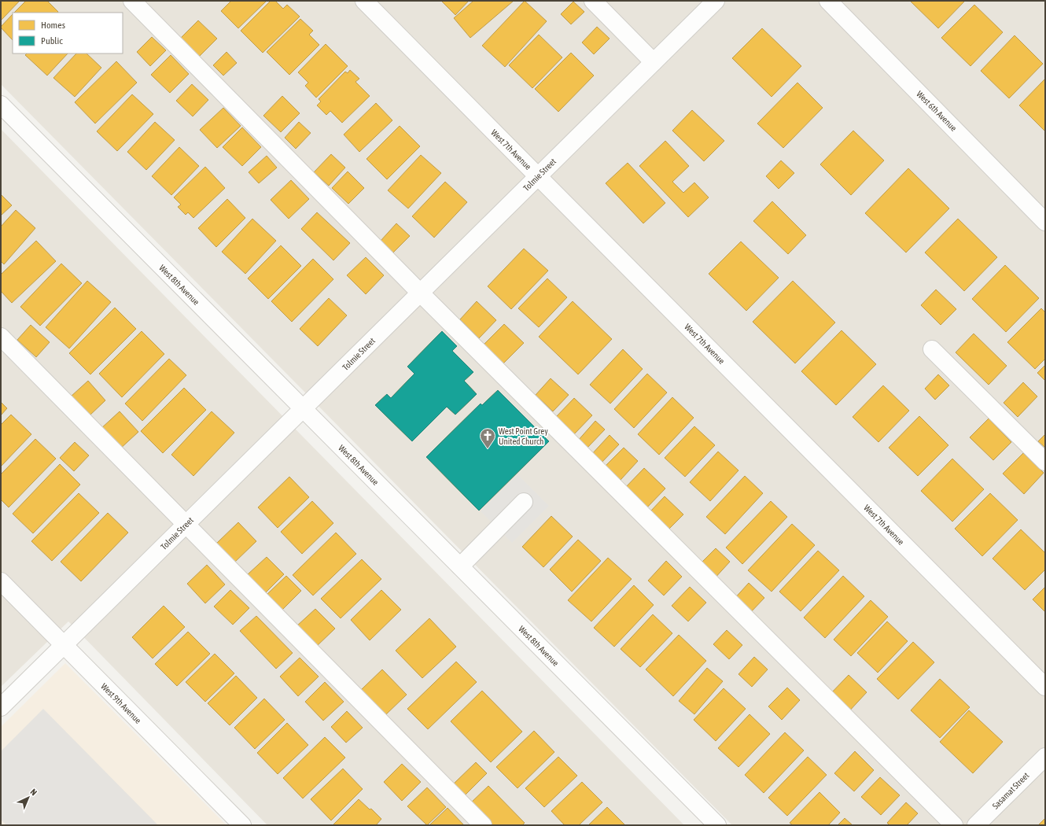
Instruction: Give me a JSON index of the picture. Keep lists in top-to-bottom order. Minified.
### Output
{"streets":{"street":["West 6th Avenue","West 7th Avenue","Tolmie Street","West 8th Avenue","West 9th Avenue","Sasamat Street"]},"crossings":[["West 7th Avenue","Tolmie Street"],["Tolmie Street","West 8th Avenue"],["Tolmie Street","West 9th Avenue"]],"places":{"church":["West Point Grey United Church"]},"legend":["Homes","Public"],"north":"top right"}
